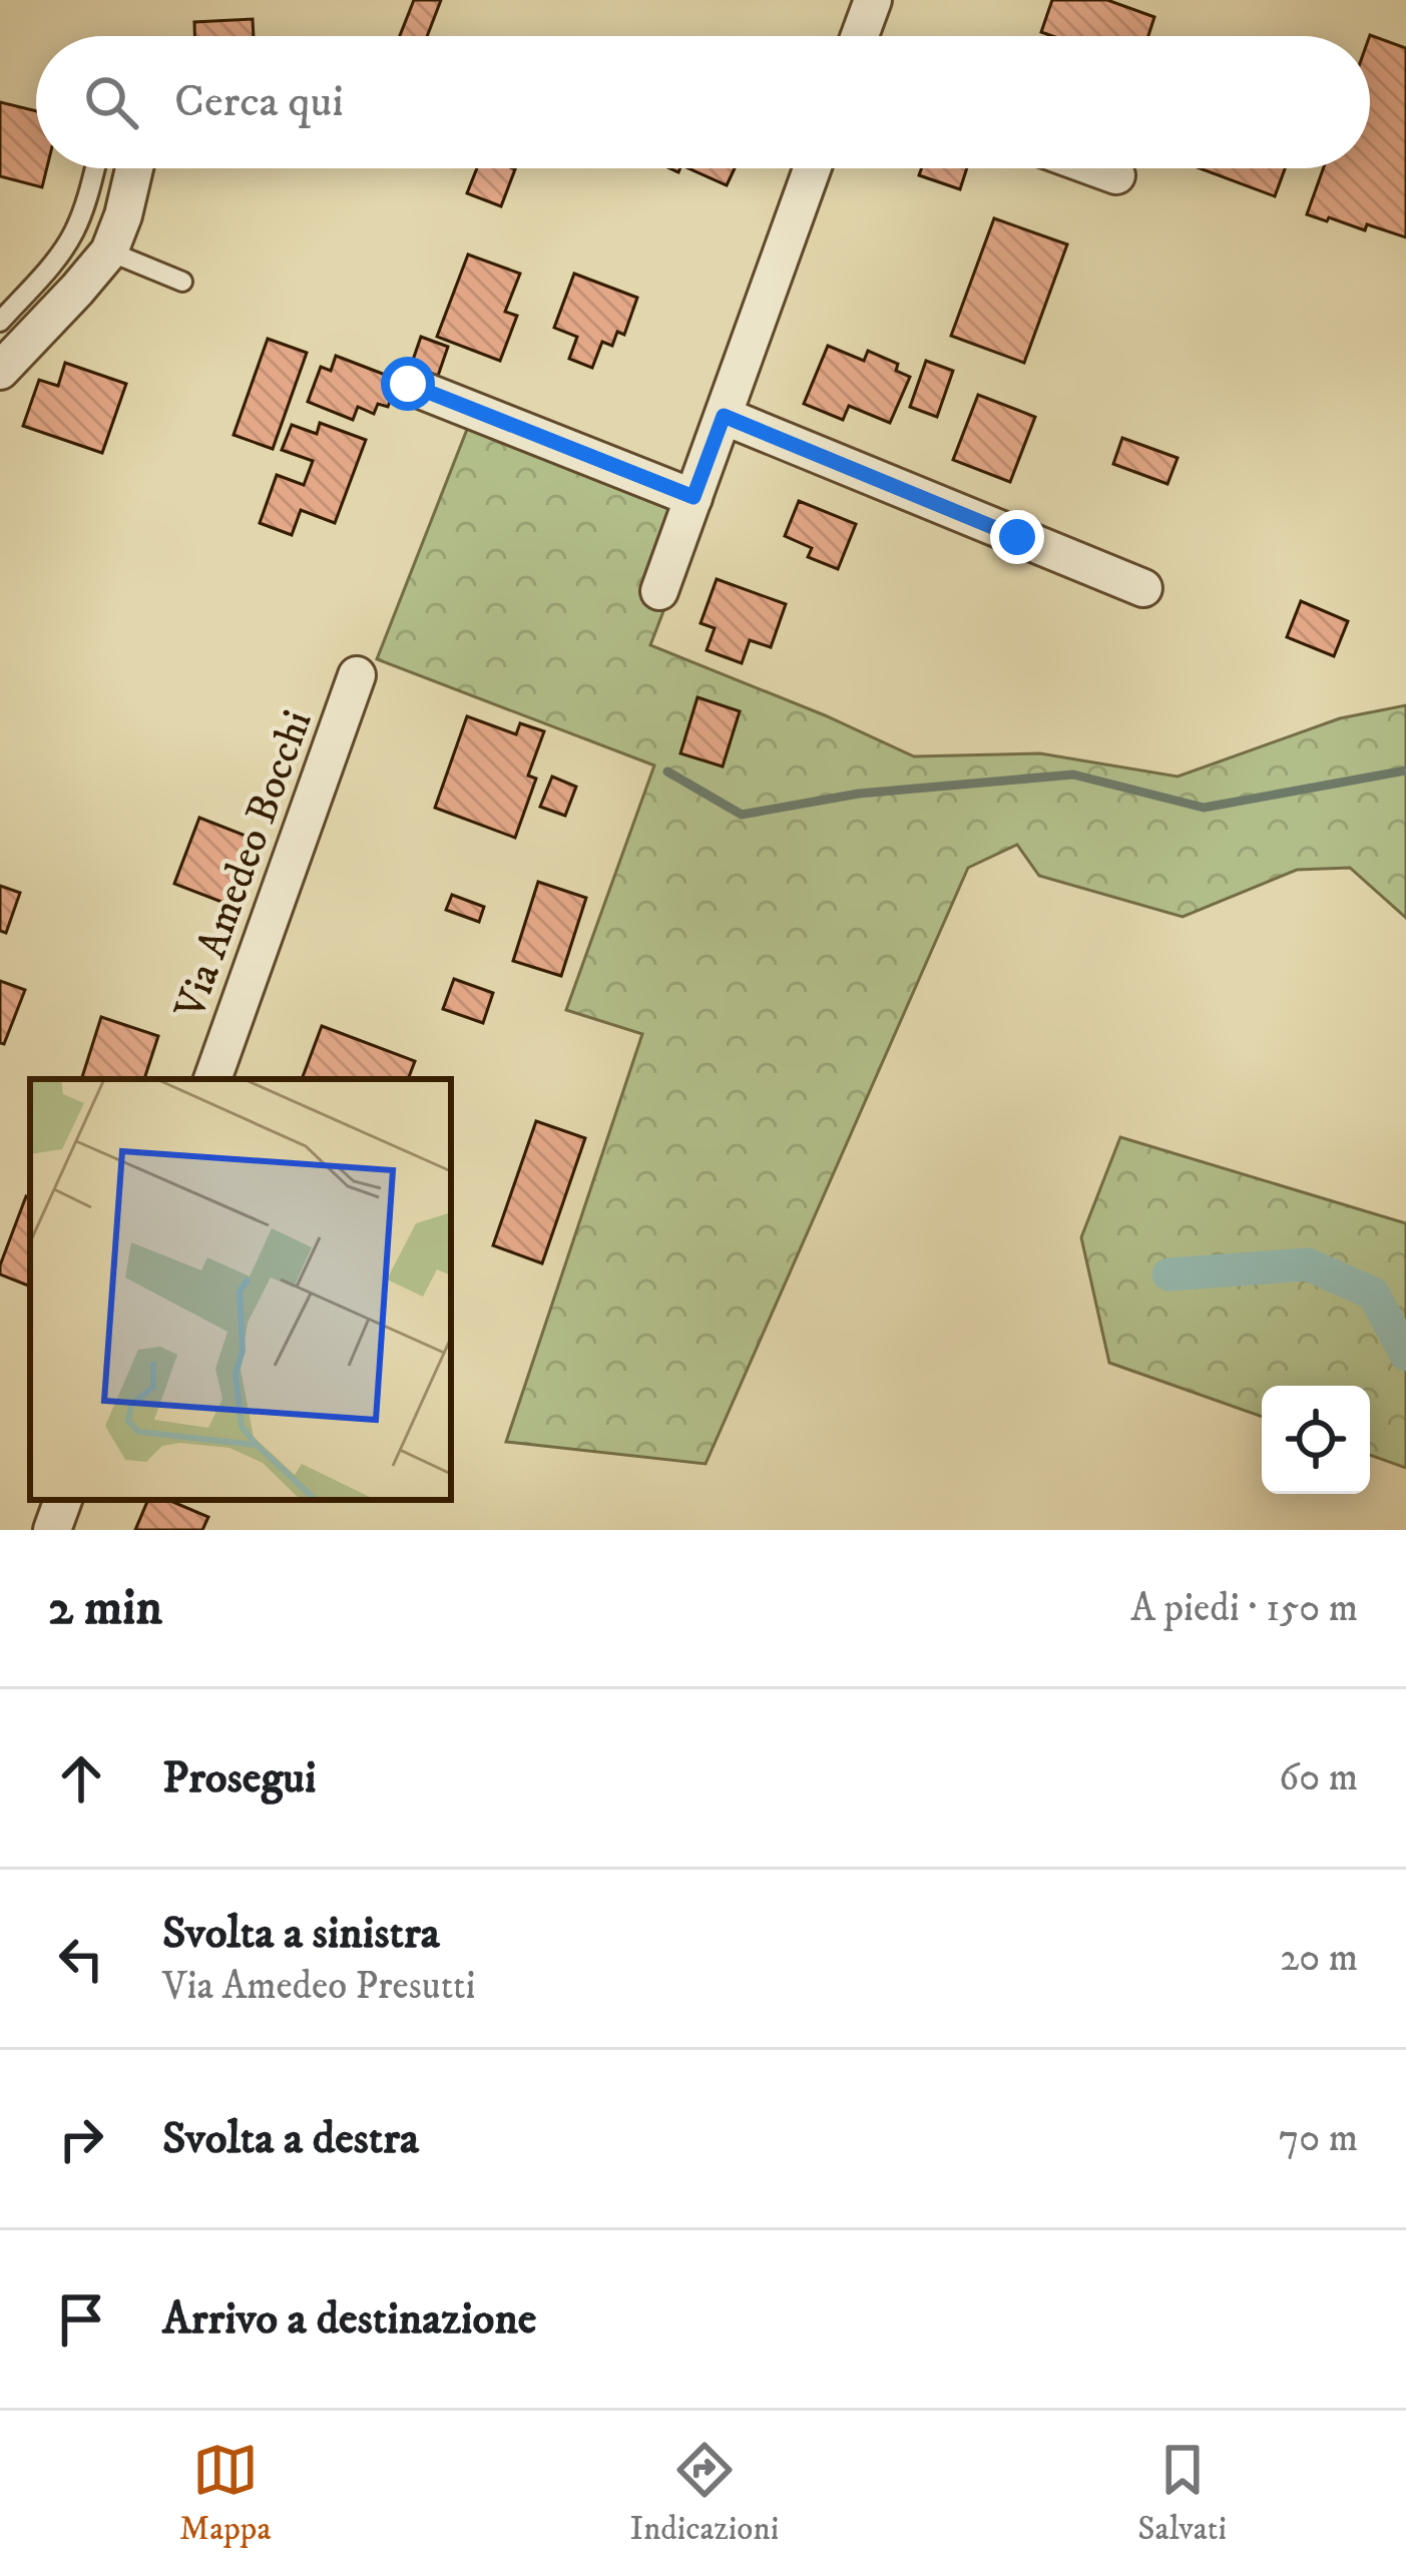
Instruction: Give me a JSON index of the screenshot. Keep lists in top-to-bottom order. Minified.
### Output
{"streets":{"street":["Via Amedeo Bocchi"]},"page":{"search":"Cerca qui","heading":["2 min","A piedi · 150 m"],"list":[["Prosegui","60 m"],["Svolta a sinistra","Via Amedeo Presutti","20 m"],["Svolta a destra","70 m"],"Arrivo a destinazione"],"nav":["Mappa","Indicazioni","Salvati"]}}
